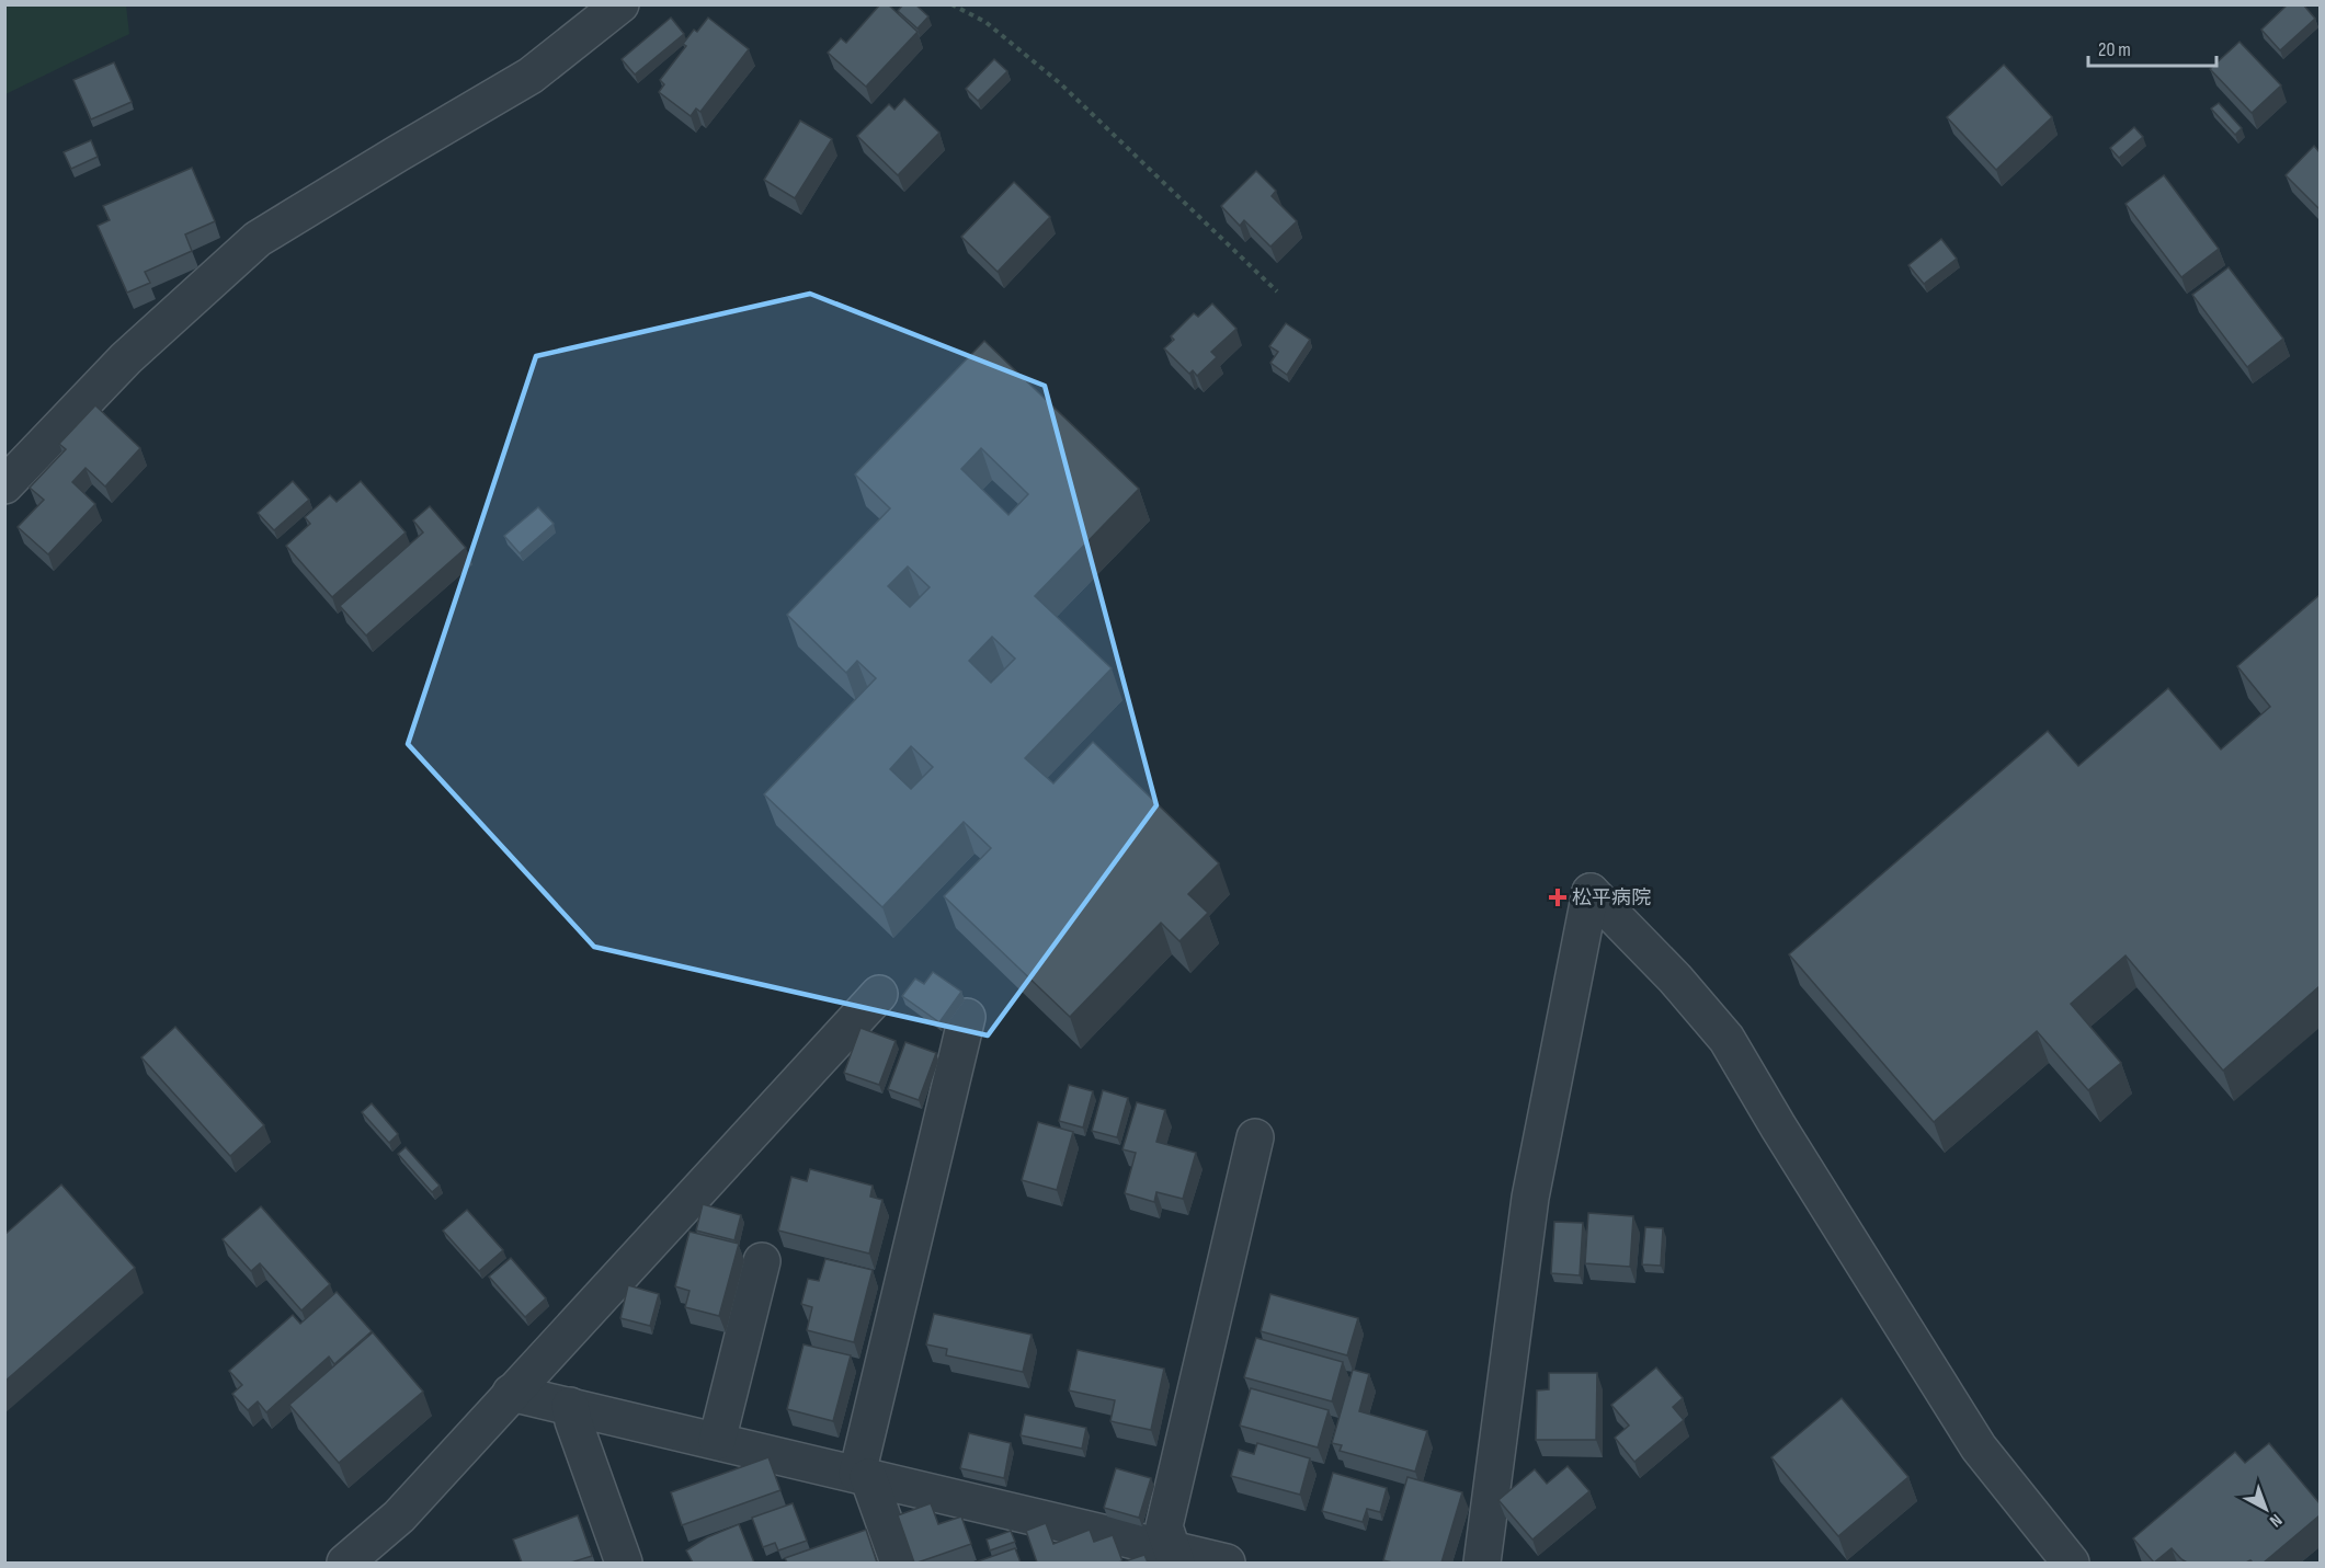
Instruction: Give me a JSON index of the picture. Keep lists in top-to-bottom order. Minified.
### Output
{"places":{"health":["松平病院"]},"scale_bar":"20 m","north":"bottom right"}
